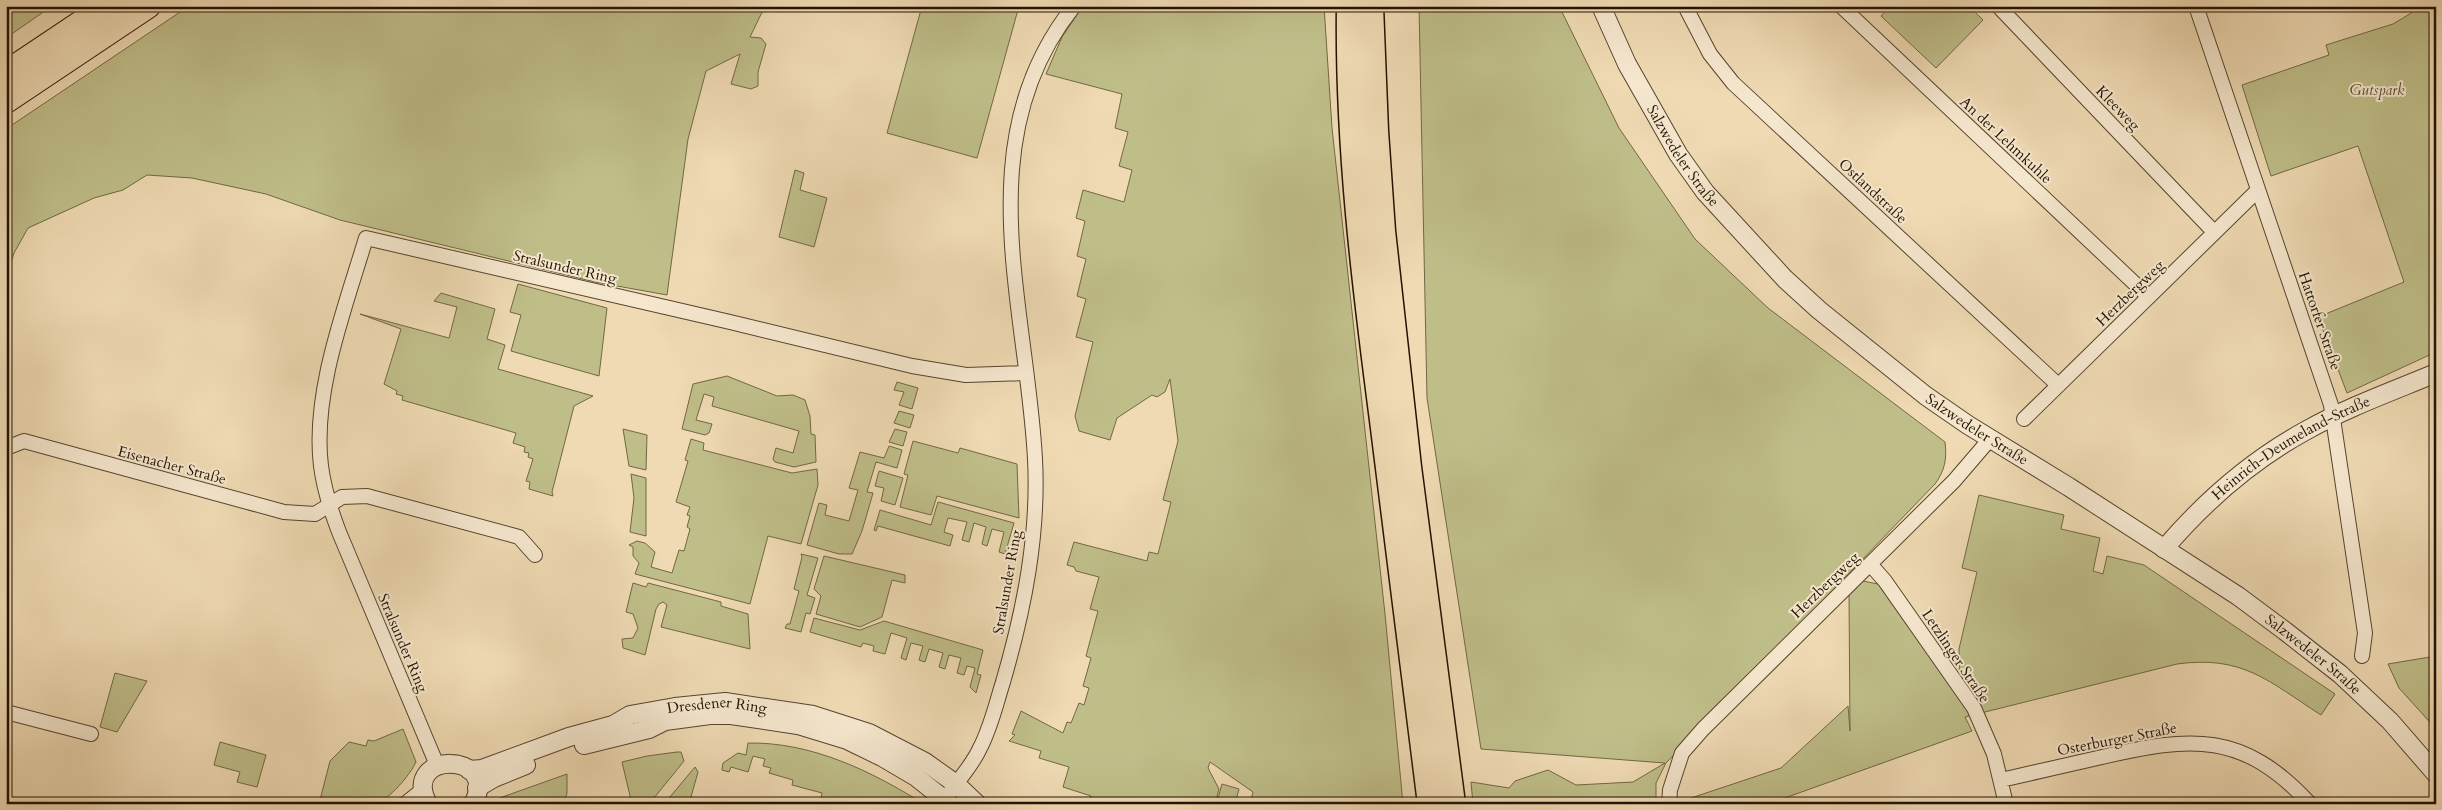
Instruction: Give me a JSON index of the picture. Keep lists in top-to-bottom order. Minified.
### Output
{"streets":{"street":["Kleeweg","An der Lehmkuhle","Salzwedeler Straße","Ostlandstraße","Stralsunder Ring","Herzbergweg","Hattorfer Straße","Heinrich-Deumeland-Straße","Eisenacher Straße","Letzlinger Straße","Dresdener Ring","Osterburger Straße"]},"crossings":[["Kleeweg","Herzbergweg"],["An der Lehmkuhle","Herzbergweg"],["Salzwedeler Straße","Herzbergweg"],["Salzwedeler Straße","Heinrich-Deumeland-Straße"],["Ostlandstraße","Herzbergweg"],["Stralsunder Ring","Eisenacher Straße"],["Stralsunder Ring","Dresdener Ring"],["Herzbergweg","Hattorfer Straße"],["Herzbergweg","Letzlinger Straße"],["Hattorfer Straße","Heinrich-Deumeland-Straße"],["Letzlinger Straße","Osterburger Straße"]],"parks":["Gutspark"]}
